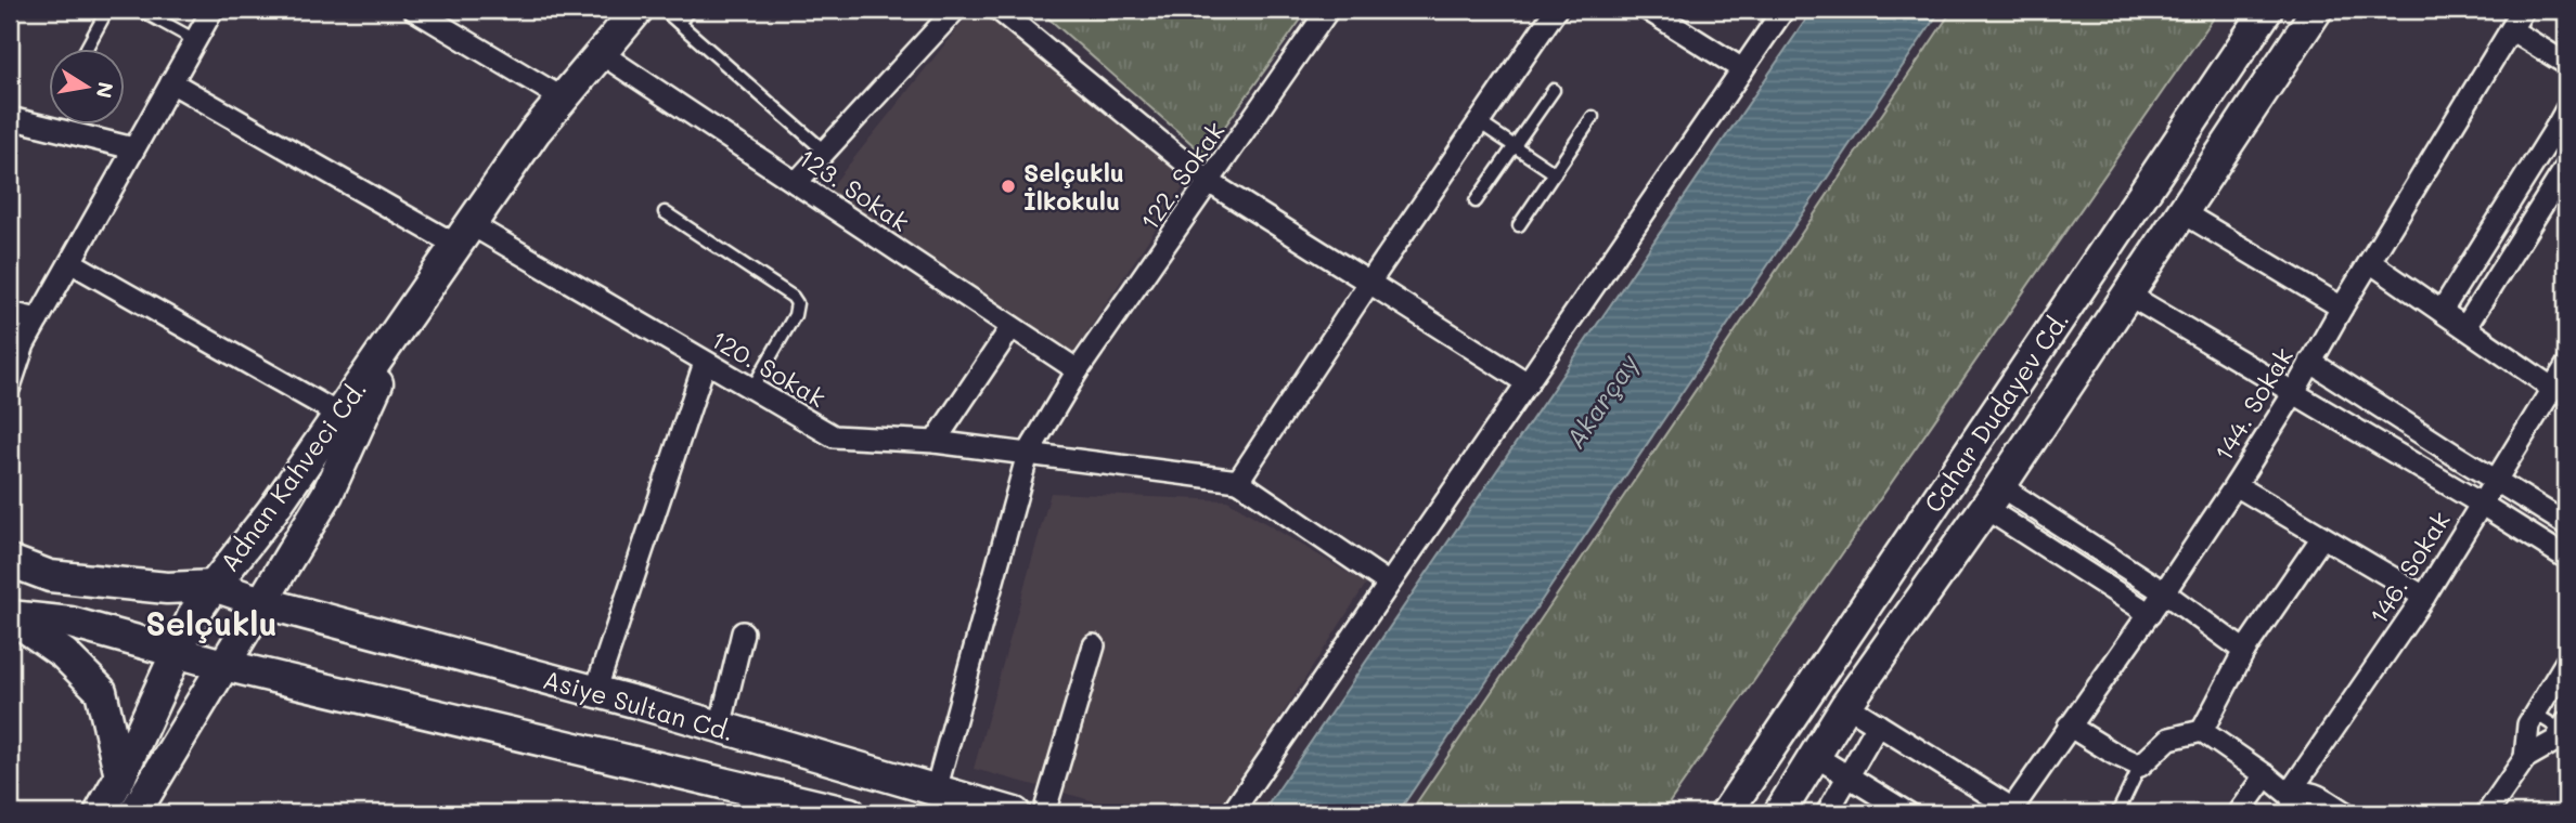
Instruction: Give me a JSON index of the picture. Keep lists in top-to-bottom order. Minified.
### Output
{"streets":{"main road":["Cahar Dudayev Cd.","Adnan Kahveci Cd.","Asiye Sultan Cd."],"street":["122. Sokak","123. Sokak","120. Sokak","144. Sokak","146. Sokak"]},"crossings":[["122. Sokak","123. Sokak"],["122. Sokak","120. Sokak"],["122. Sokak","Asiye Sultan Cd."],["123. Sokak","Adnan Kahveci Cd."],["120. Sokak","Adnan Kahveci Cd."],["Adnan Kahveci Cd.","Asiye Sultan Cd."]],"districts":["Selçuklu"],"water":["Akarçay"],"places":["Selçuklu İlkokulu"],"north":"right"}
